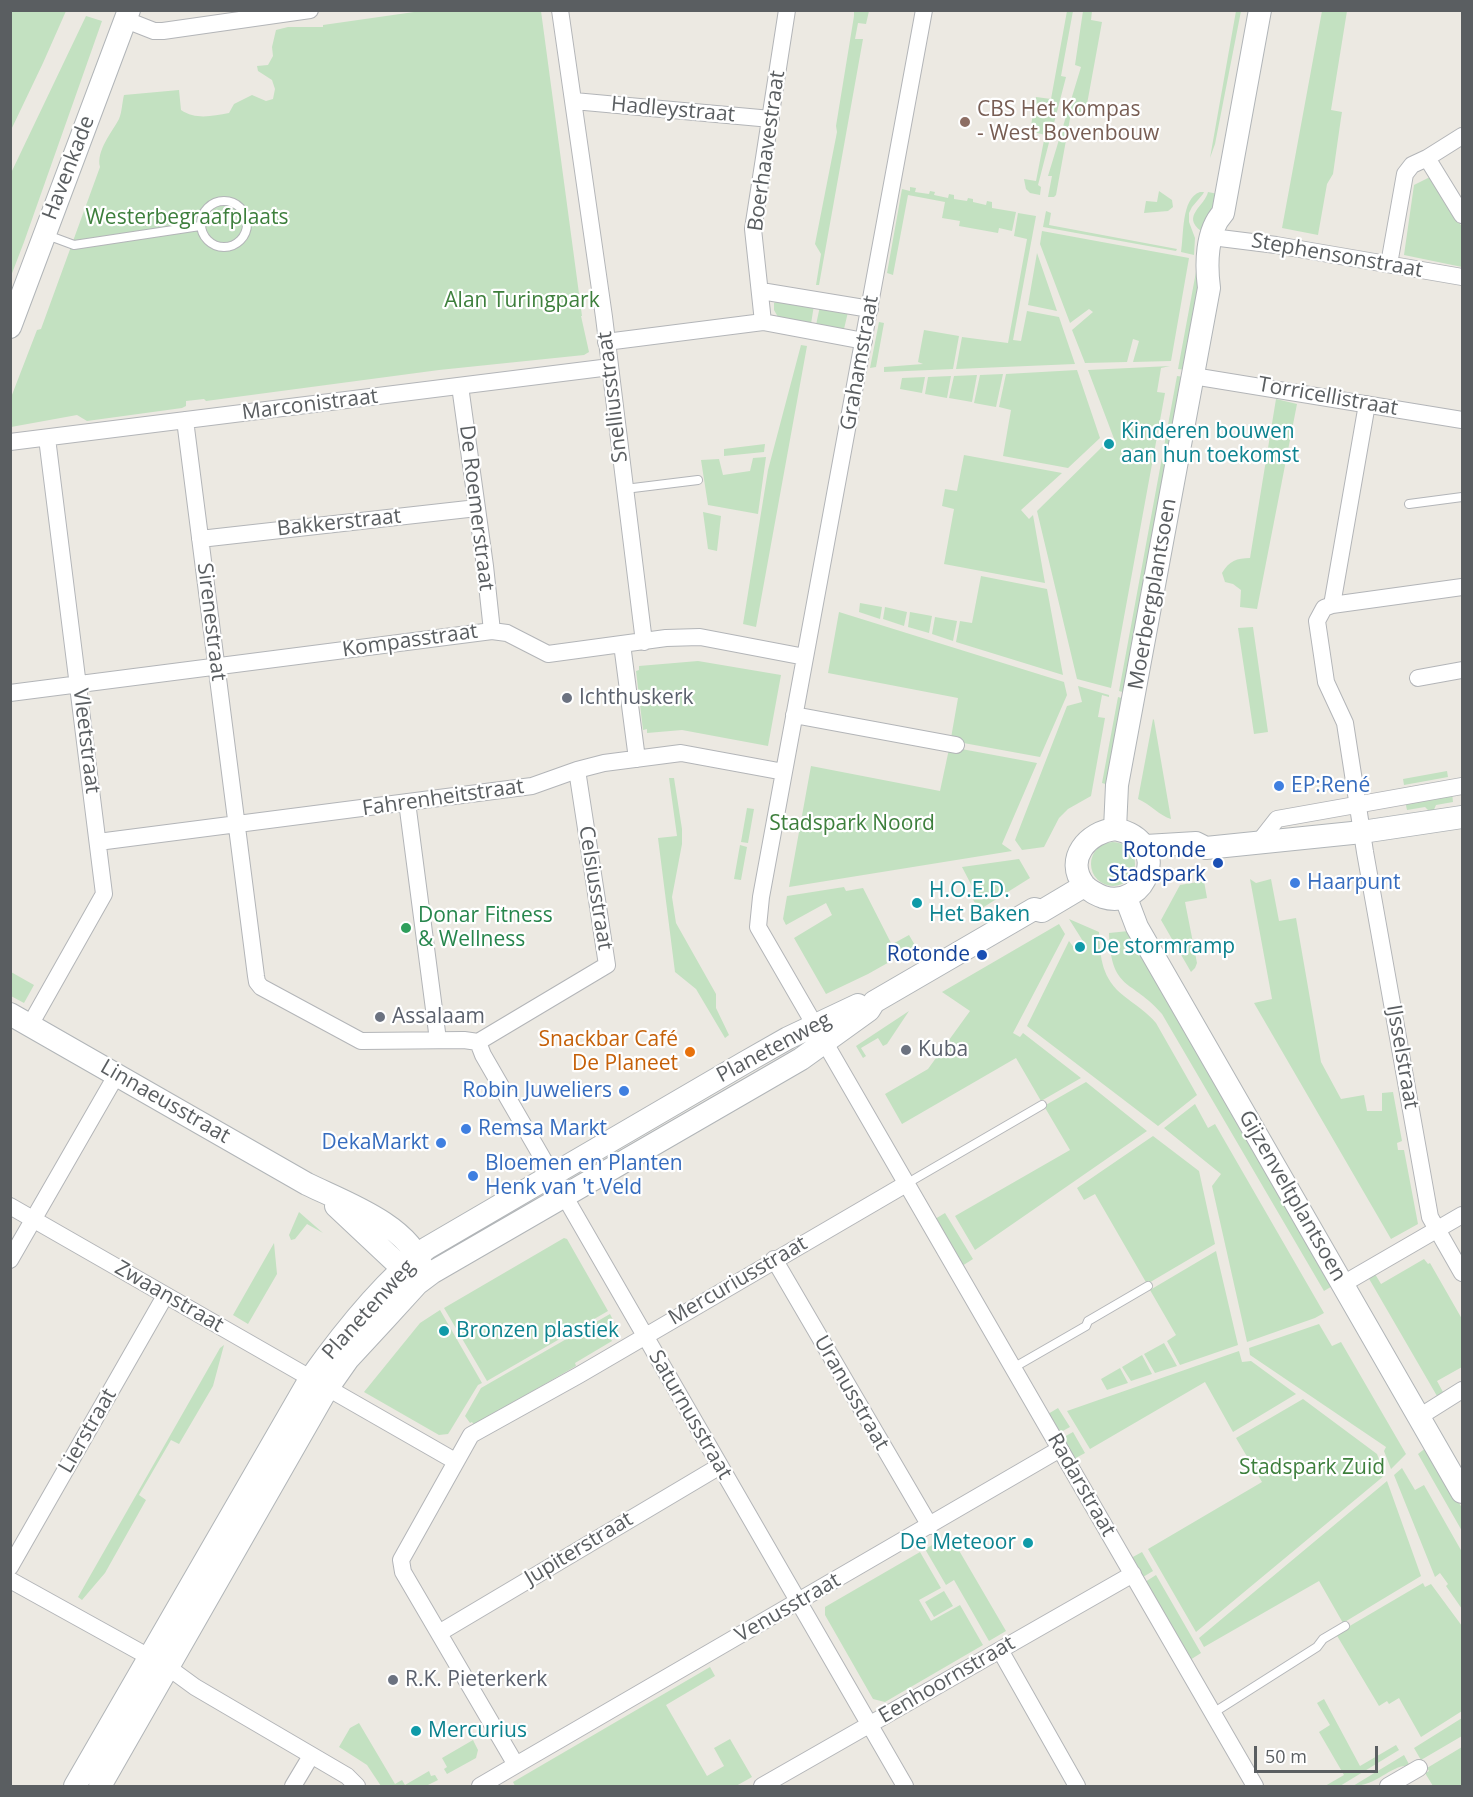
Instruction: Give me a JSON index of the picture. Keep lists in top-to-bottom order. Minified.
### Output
{"streets":{"street":["Hadleystraat","Boerhaavestraat","Havenkade","Stephensonstraat","Grahamstraat","Snelliusstraat","Torricellistraat","Marconistraat","De Roemerstraat","Bakkerstraat","Moerbergplantsoen","Sirenestraat","Kompasstraat","Vleetstraat","Fahrenheitstraat","Celsiusstraat","Planetenweg","IJsselstraat","Linnaeusstraat","Gijzenveltplantsoen","Mercuriusstraat","Zwaanstraat","Uranusstraat","Saturnusstraat","Lierstraat","Radarstraat","Jupiterstraat","Venusstraat","Eenhoornstraat"]},"crossings":[["Hadleystraat","Boerhaavestraat"],["Hadleystraat","Snelliusstraat"],["Stephensonstraat","Moerbergplantsoen"],["Grahamstraat","Kompasstraat"],["Grahamstraat","Fahrenheitstraat"],["Grahamstraat","Planetenweg"],["Grahamstraat","Radarstraat"],["Snelliusstraat","Marconistraat"],["Snelliusstraat","Kompasstraat"],["Torricellistraat","Moerbergplantsoen"],["Marconistraat","De Roemerstraat"],["Marconistraat","Sirenestraat"],["Marconistraat","Vleetstraat"],["De Roemerstraat","Bakkerstraat"],["De Roemerstraat","Kompasstraat"],["Bakkerstraat","Sirenestraat"],["Moerbergplantsoen","Planetenweg"],["Moerbergplantsoen","Gijzenveltplantsoen"],["Sirenestraat","Kompasstraat"],["Sirenestraat","Fahrenheitstraat"],["Kompasstraat","Vleetstraat"],["Vleetstraat","Fahrenheitstraat"],["Vleetstraat","Linnaeusstraat"],["Fahrenheitstraat","Celsiusstraat"],["Celsiusstraat","Saturnusstraat"],["Planetenweg","Linnaeusstraat"],["Planetenweg","Gijzenveltplantsoen"],["Planetenweg","Zwaanstraat"],["Planetenweg","Saturnusstraat"],["Planetenweg","Radarstraat"],["Mercuriusstraat","Uranusstraat"],["Mercuriusstraat","Saturnusstraat"],["Mercuriusstraat","Radarstraat"],["Mercuriusstraat","Jupiterstraat"],["Mercuriusstraat","Venusstraat"],["Zwaanstraat","Lierstraat"],["Uranusstraat","Venusstraat"],["Saturnusstraat","Jupiterstraat"],["Saturnusstraat","Venusstraat"],["Saturnusstraat","Eenhoornstraat"],["Radarstraat","Venusstraat"],["Radarstraat","Eenhoornstraat"]],"parks":["Westerbegraafplaats","Alan Turingpark","Stadspark Noord","Stadspark Zuid"],"places":["CBS Het Kompas - West Bovenbouw","Kinderen bouwen aan hun toekomst","Ichthuskerk","EP:René","Rotonde Stadspark","Haarpunt","H.O.E.D. Het Baken","Donar Fitness & Wellness","De stormramp","Rotonde","Assalaam","Kuba","Snackbar Café De Planeet","Robin Juweliers","Remsa Markt","DekaMarkt","Bloemen en Planten Henk van 't Veld","Bronzen plastiek","De Meteoor","R.K. Pieterkerk","Mercurius"],"scale_bar":"50 m"}
